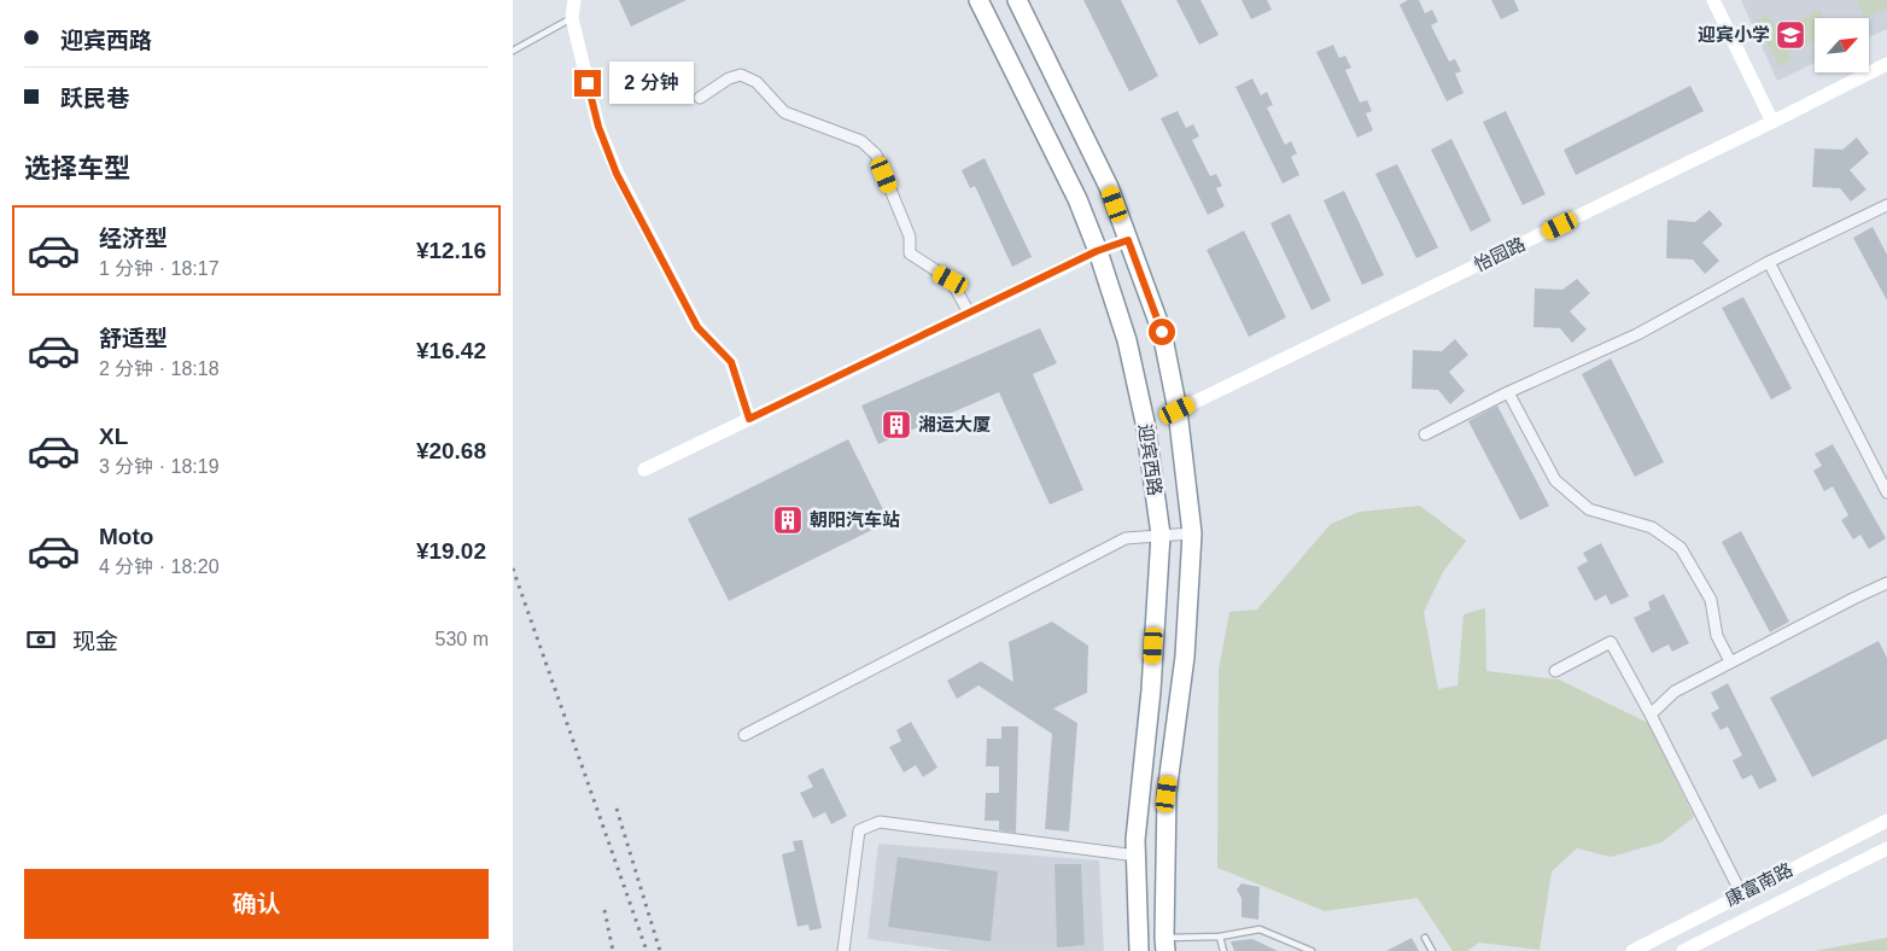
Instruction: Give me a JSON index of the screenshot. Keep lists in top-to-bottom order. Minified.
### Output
{"streets":{"highway":["迎宾西路"],"street":["怡园路","康富南路"]},"crossings":[["怡园路","迎宾西路"]],"places":{"school or university":["迎宾小学"],"building":["湘运大厦","朝阳汽车站"]},"north":"top right","page":{"banner":["迎宾西路","跃民巷"],"bubble":"2 分钟","heading":"选择车型","list":[{"name":"经济型","note":"1 分钟 · 18:17","value":"¥12.16"},{"name":"舒适型","note":"2 分钟 · 18:18","value":"¥16.42"},{"name":"XL","note":"3 分钟 · 18:19","value":"¥20.68"},{"name":"Moto","note":"4 分钟 · 18:20","value":"¥19.02"}],"pay":["现金","530 m"],"buttons":"确认"}}
